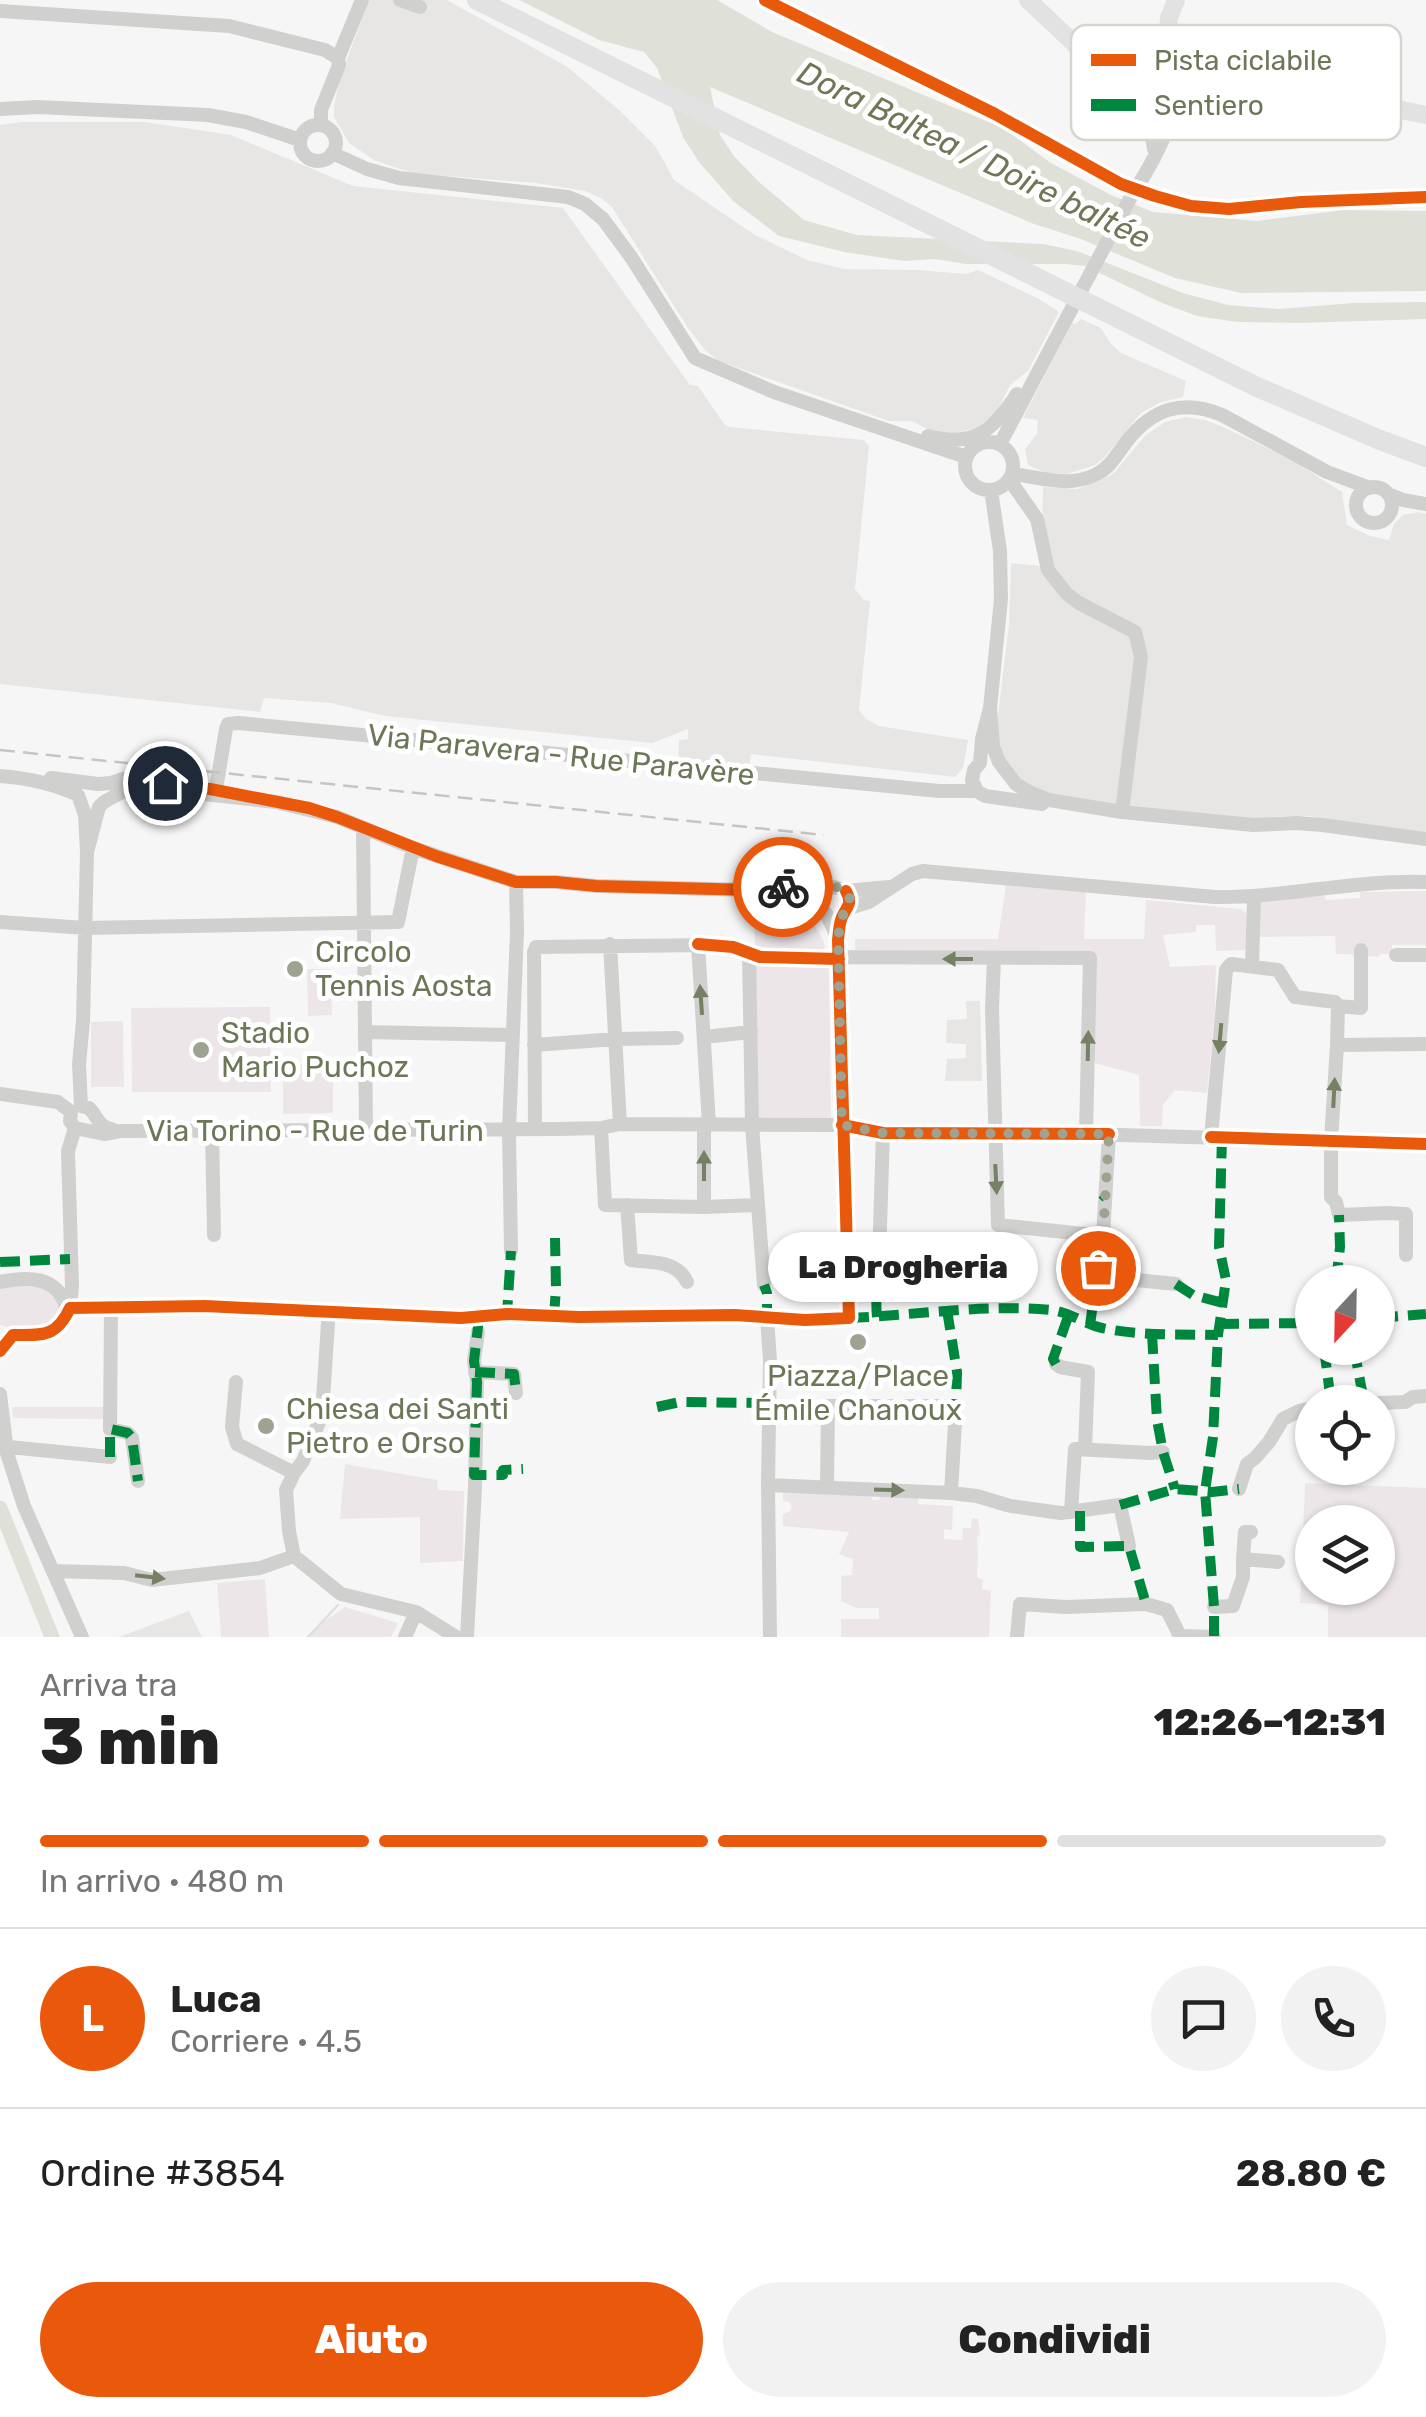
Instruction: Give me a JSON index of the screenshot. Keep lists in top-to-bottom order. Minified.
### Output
{"streets":{"street":["Via Paravera - Rue Paravère","Via Torino - Rue de Turin"]},"water":["Dora Baltea / Doire baltée"],"places":["Circolo Tennis Aosta","Stadio Mario Puchoz","La Drogheria","Piazza/Place Émile Chanoux","Chiesa dei Santi Pietro e Orso"],"legend":["Pista ciclabile","Sentiero"],"north":"bottom","page":{"bubble":"La Drogheria","heading":["3 min","Arriva tra","12:26–12:31"],"panel":["Luca","Corriere · 4.5","Ordine #3854","28.80 €"],"bar":"In arrivo · 480 m","round":"L","buttons":["Aiuto","Condividi"]}}
